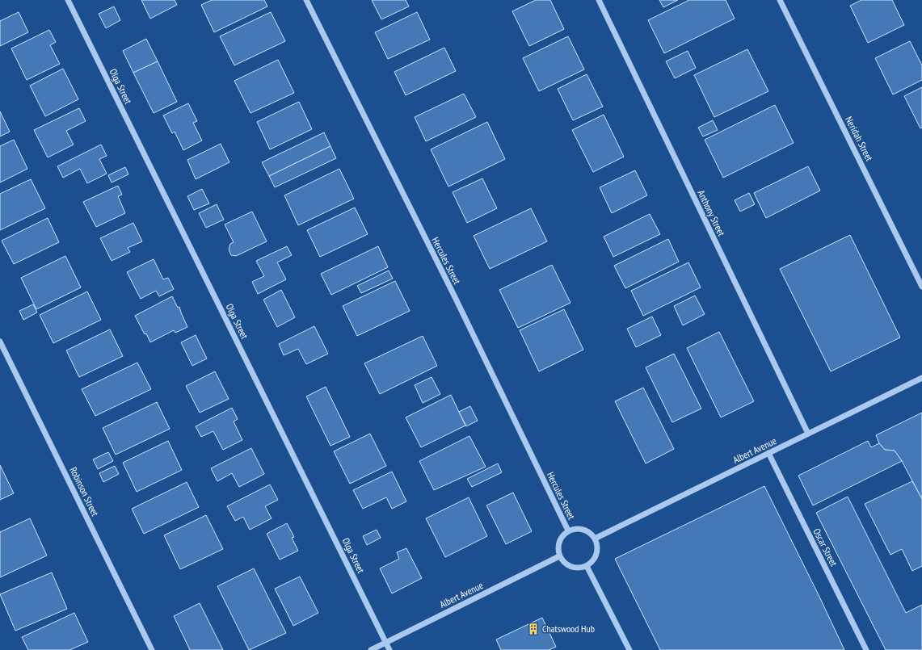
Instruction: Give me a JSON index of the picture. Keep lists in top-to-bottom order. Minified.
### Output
{"streets":{"street":["Olga Street","Neridah Street","Anthony Street","Hercules Street","Albert Avenue","Robinson Street","Oscar Street"]},"crossings":[["Olga Street","Albert Avenue"],["Anthony Street","Albert Avenue"],["Hercules Street","Albert Avenue"],["Albert Avenue","Oscar Street"]],"places":{"building":["Chatswood Hub"]}}
